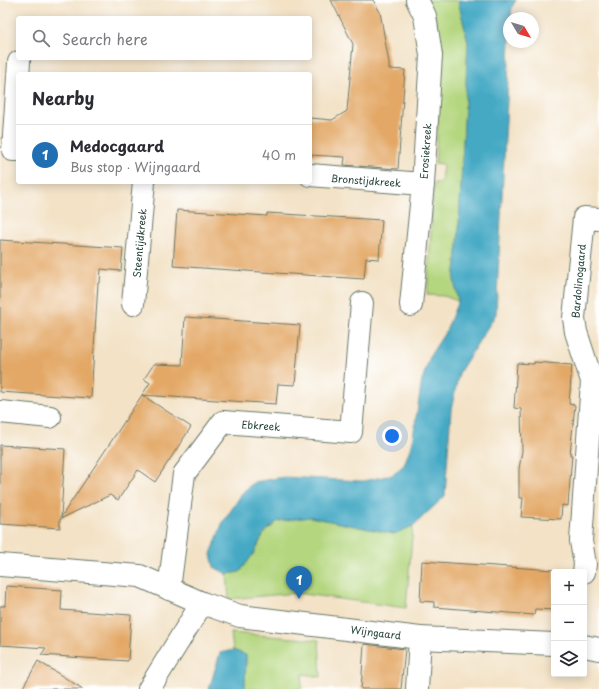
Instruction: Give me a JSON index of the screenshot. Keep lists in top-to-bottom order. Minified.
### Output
{"streets":{"street":["Erosiekreek","Bronstijdkreek","Steentijdkreek","Bardolinogaard","Ebkreek","Wijngaard"]},"crossings":[["Erosiekreek","Bronstijdkreek"]],"north":"bottom right","page":{"search":"Search here","heading":"Nearby","list":[{"mark":"1","name":"Medocgaard","note":"Bus stop · Wijngaard","value":"40 m"}],"pins":"1","map_buttons":["+","−"]}}
